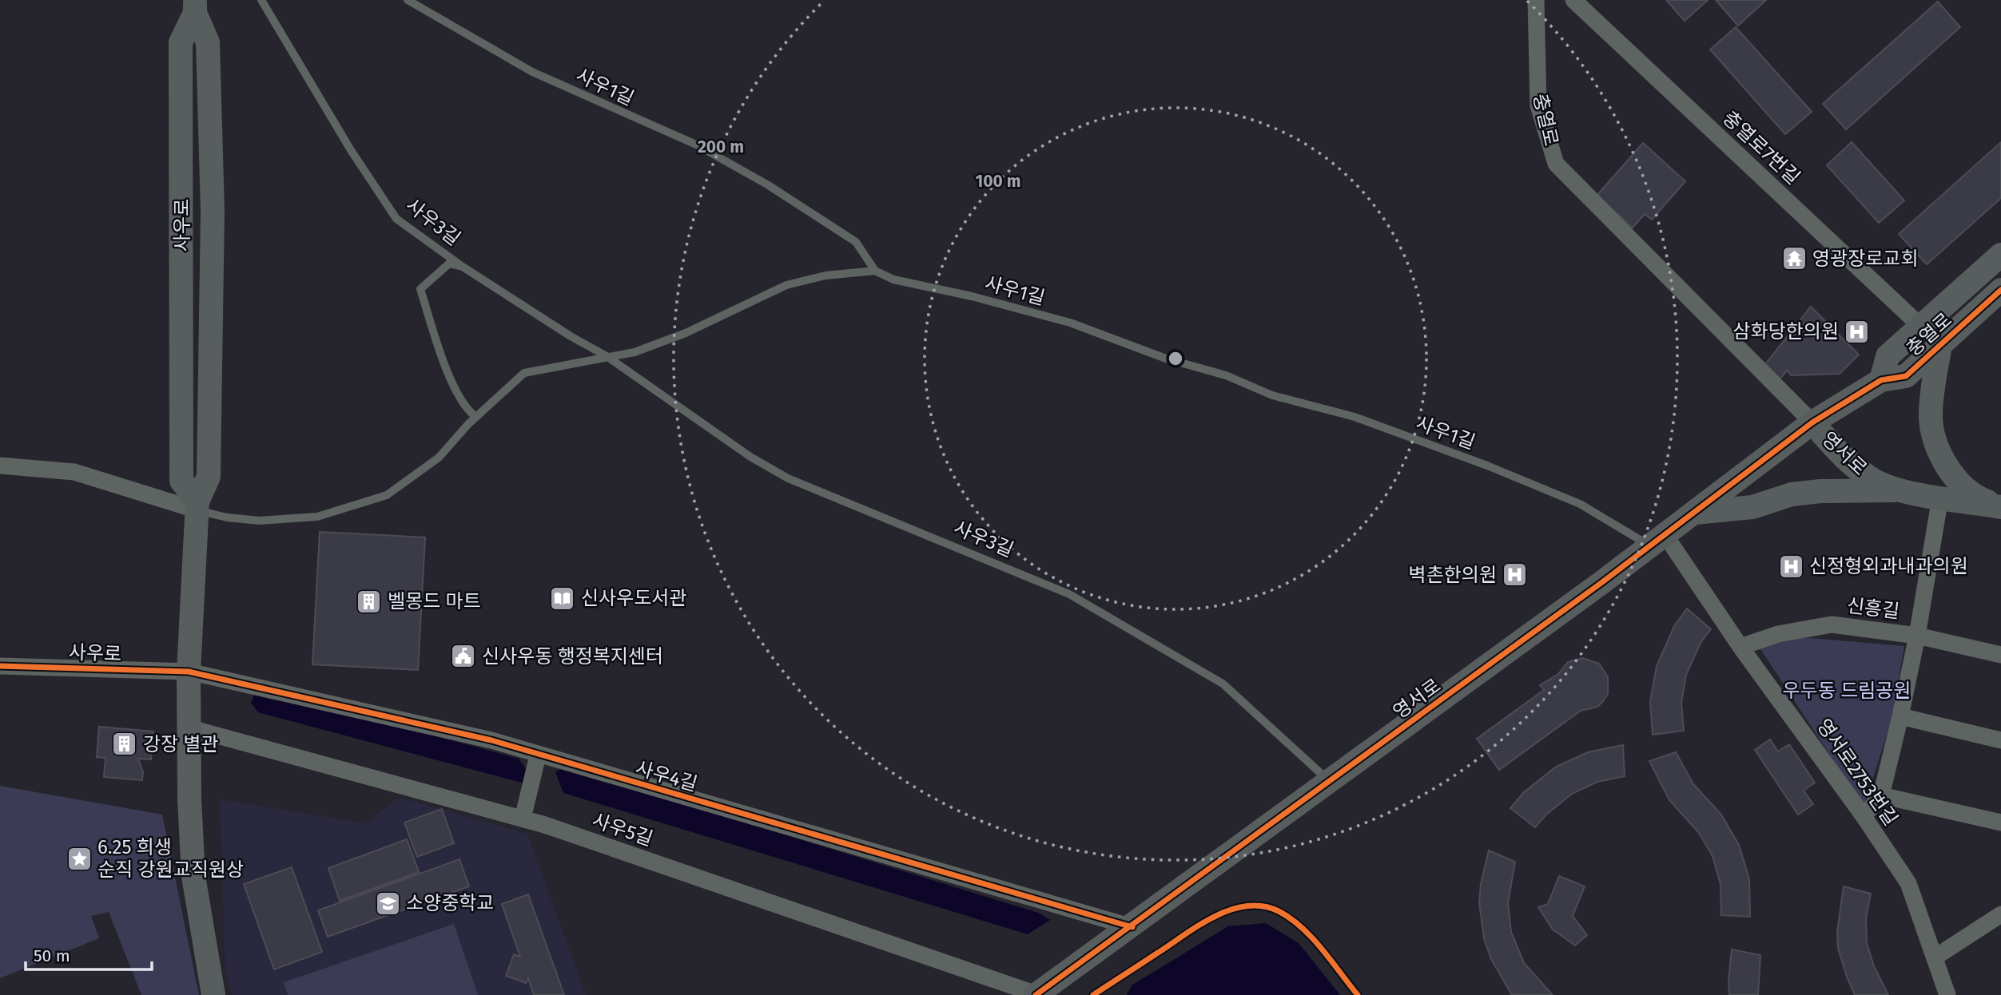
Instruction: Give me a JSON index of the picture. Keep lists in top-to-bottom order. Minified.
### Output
{"streets":{"street":["충열로","충열로7번길","사우로","영서로","신흥길","영서로2753번길","사우4길","사우5길"],"lane":["사우1길","사우3길"]},"crossings":[["사우1길","영서로"],["사우1길","영서로2753번길"],["충열로","충열로7번길"],["충열로","영서로"],["사우3길","영서로"],["사우로","사우4길"],["영서로","영서로2753번길"],["영서로","사우4길"],["영서로","사우5길"],["신흥길","영서로2753번길"]],"parks":["우두동 드림공원"],"places":{"temple":["영광장로교회"],"hospital":["삼화당한의원","신정형외과내과의원","벽촌한의원"],"library":["신사우도서관"],"building":["벨몽드 마트","강장 별관"],"public building":["신사우동 행정복지센터"],"place":["6.25 희생 순직 강원교직원상"],"school or university":["소양중학교"]},"scale_bar":"50 m","rings":["200 m","100 m"]}
